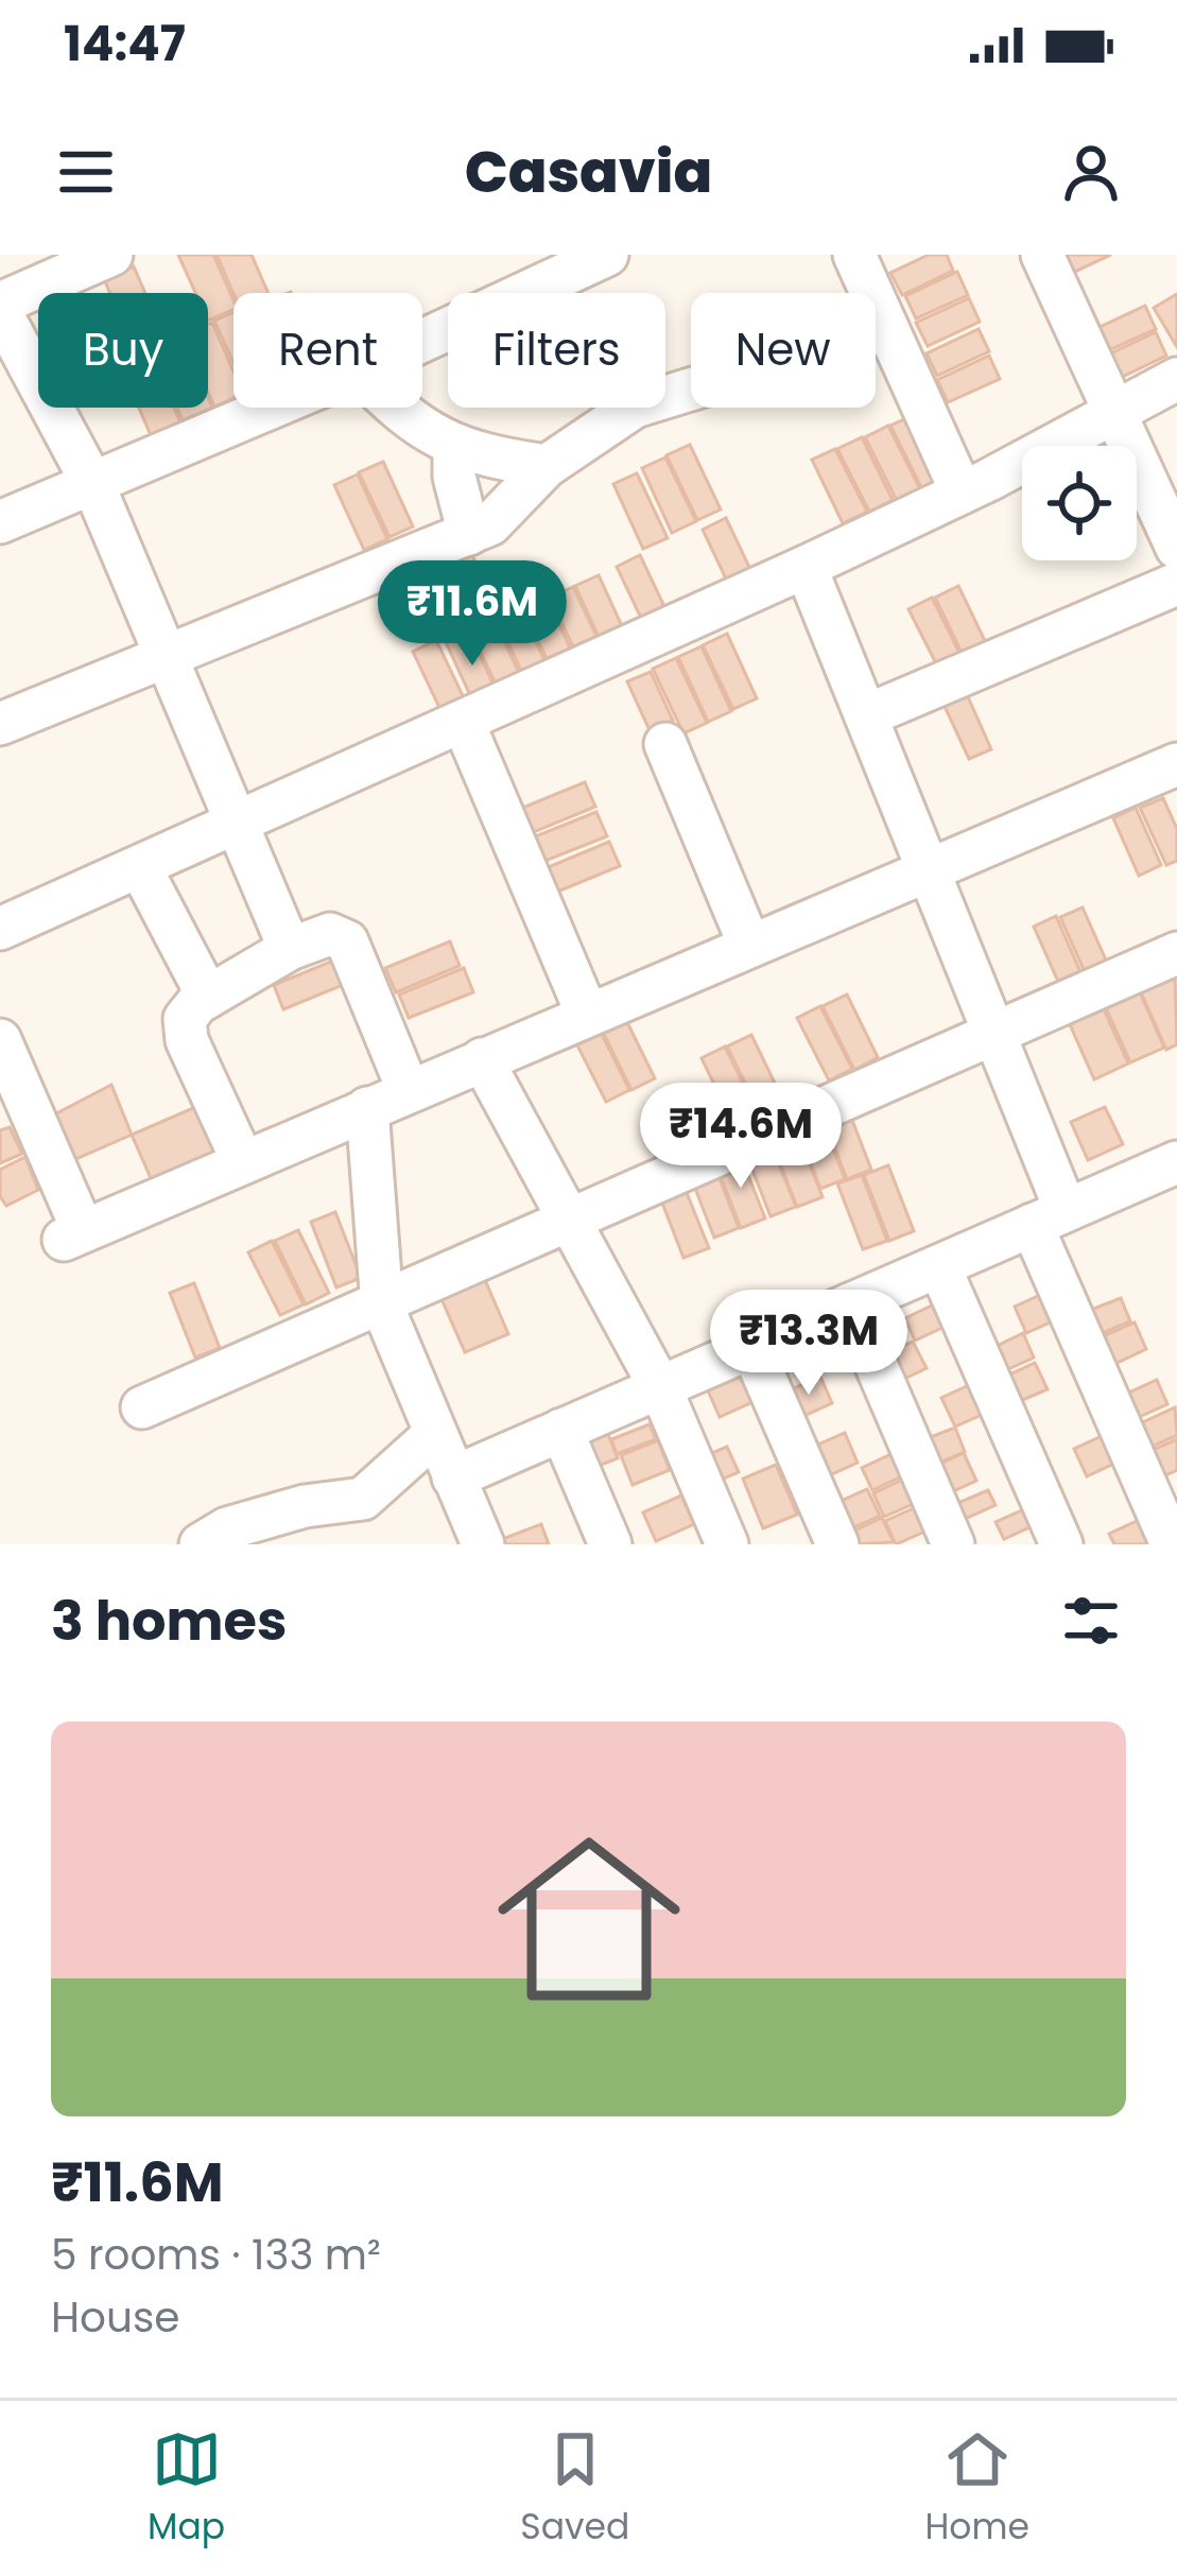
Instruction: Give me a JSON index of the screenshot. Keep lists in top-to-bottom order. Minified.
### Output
{"page":{"status":"14:47","header":"Casavia","chip":["Buy","Rent","Filters","New"],"price":["₹11.6M","₹14.6M","₹13.3M"],"heading":"3 homes","list":[{"name":"₹11.6M","note":"5 rooms · 133 m² · House"}],"tabs":["Map","Saved","Home"]}}
